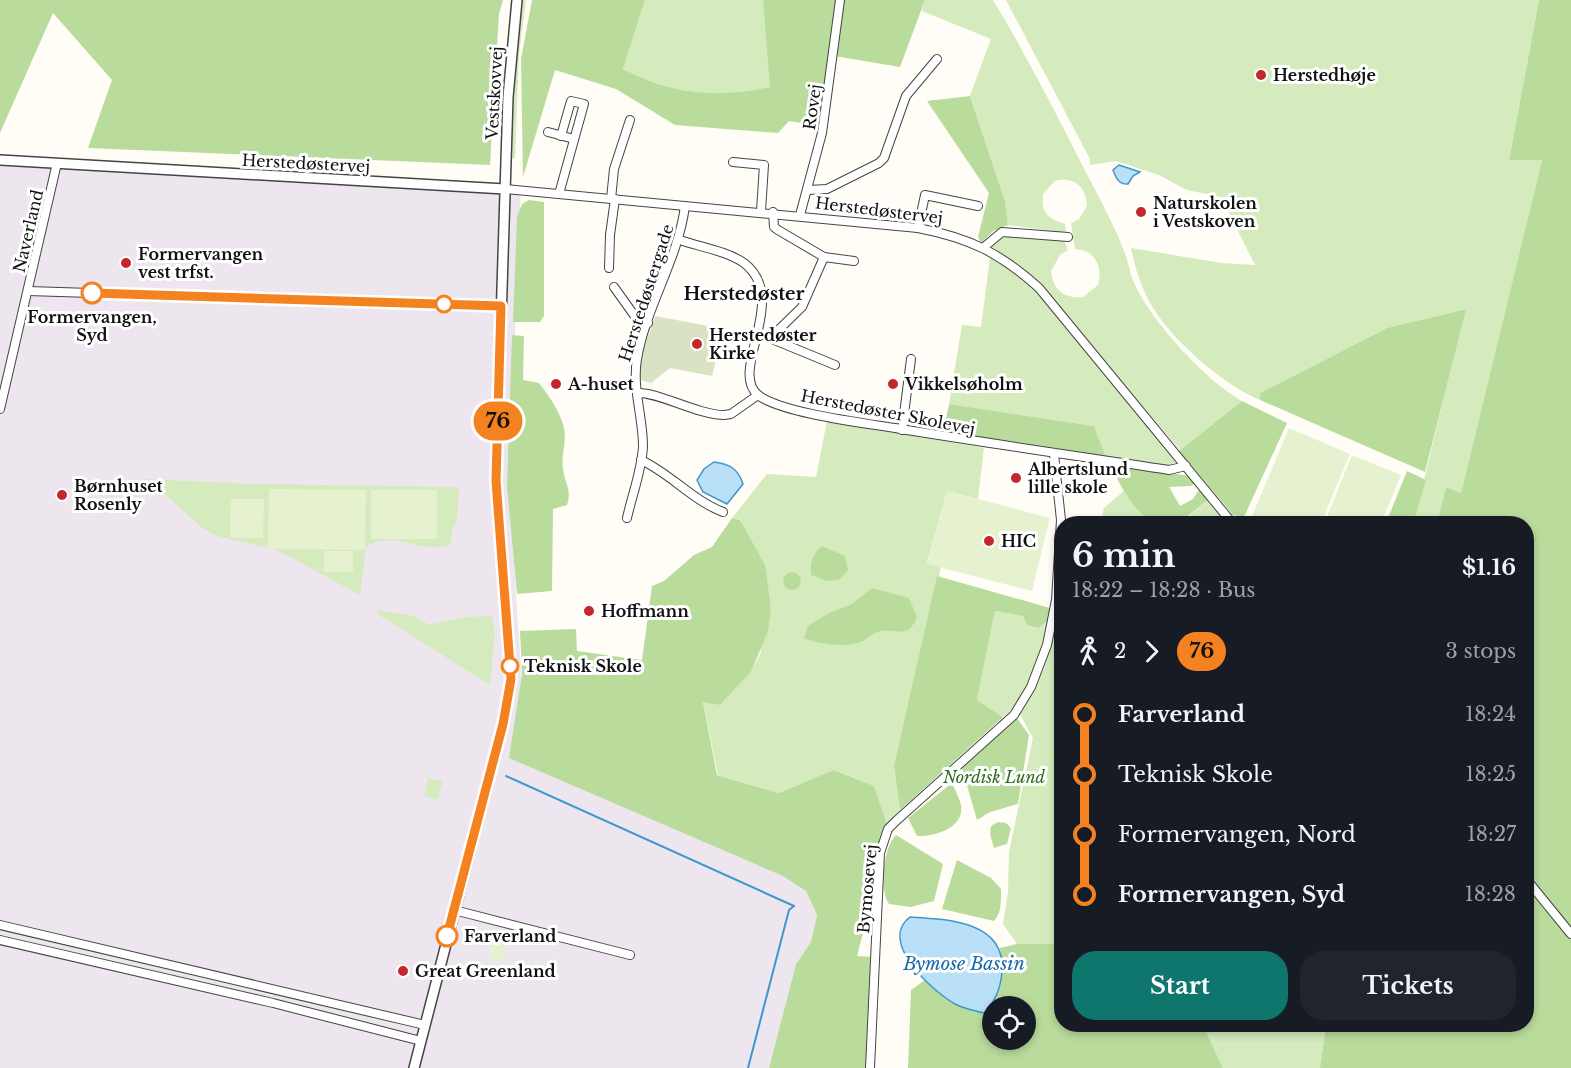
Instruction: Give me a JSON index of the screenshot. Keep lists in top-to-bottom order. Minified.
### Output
{"streets":{"street":["Vestskovvej","Rovej","Herstedøstervej","Naverland","Herstedøstergade","Herstedøster Skolevej","Bymosevej"]},"crossings":[["Vestskovvej","Herstedøstervej"],["Rovej","Herstedøstervej"],["Herstedøstervej","Naverland"],["Herstedøstervej","Herstedøstergade"],["Herstedøstervej","Herstedøster Skolevej"],["Herstedøster Skolevej","Bymosevej"]],"districts":["Herstedøster"],"water":["Bymose Bassin"],"parks":["Nordisk Lund"],"places":["Herstedhøje","Naturskolen i Vestskoven","Formervangen vest trfst.","Formervangen, Syd","Herstedøster Kirke","A-huset","Vikkelsøholm","Albertslund lille skole","Børnhuset Rosenly","HIC","Hoffmann","Teknisk Skole","Farverland","Great Greenland"],"lines":["bus line 76"],"page":{"on_map":"76","heading":["6 min","18:22 – 18:28 · Bus","$1.16"],"legs":["2","76","3 stops"],"list":[{"name":"Farverland","value":"18:24"},{"name":"Teknisk Skole","value":"18:25"},{"name":"Formervangen, Nord","value":"18:27"},{"name":"Formervangen, Syd","value":"18:28"}],"buttons":["Start","Tickets"]}}
